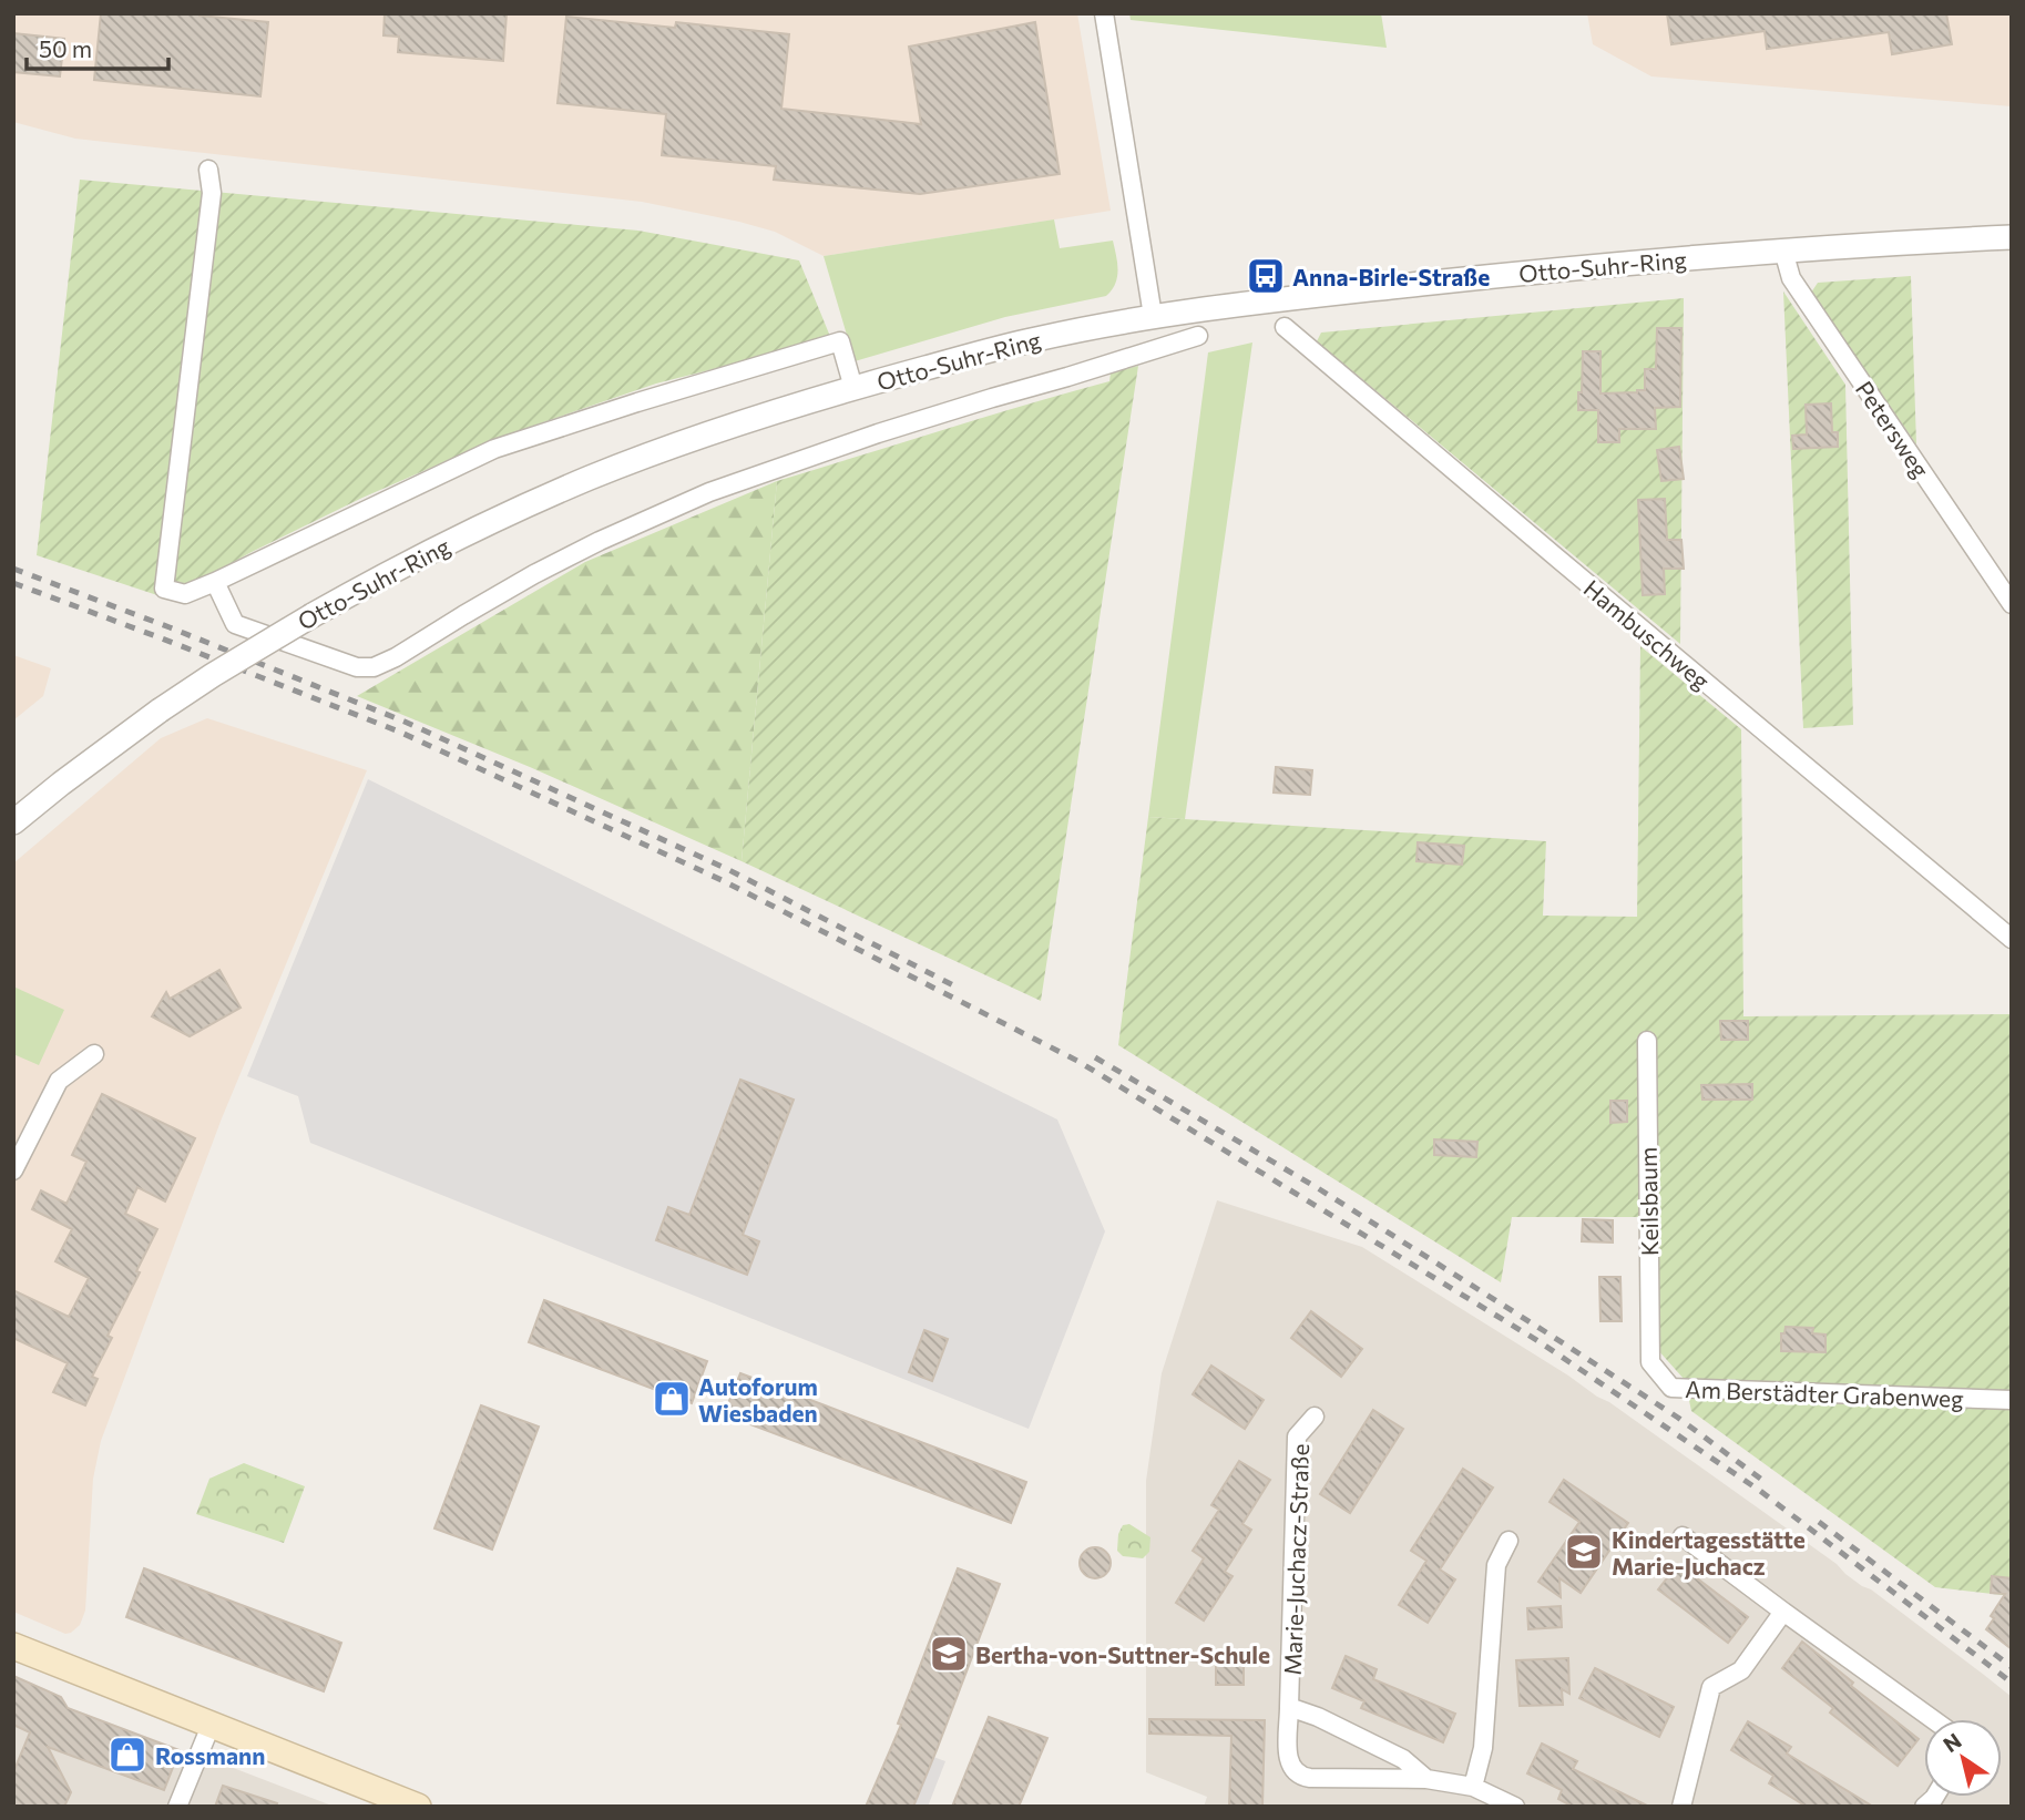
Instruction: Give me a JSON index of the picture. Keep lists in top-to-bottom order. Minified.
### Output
{"streets":{"street":["Otto-Suhr-Ring","Petersweg","Hambuschweg","Keilsbaum","Am Berstädter Grabenweg","Marie-Juchacz-Straße"]},"crossings":[["Otto-Suhr-Ring","Petersweg"],["Keilsbaum","Am Berstädter Grabenweg"]],"places":{"bus stop":["Anna-Birle-Straße"],"shop":["Autoforum Wiesbaden","Rossmann"],"school or university":["Kindertagesstätte Marie-Juchacz","Bertha-von-Suttner-Schule"]},"scale_bar":"50 m","north":"top left"}
